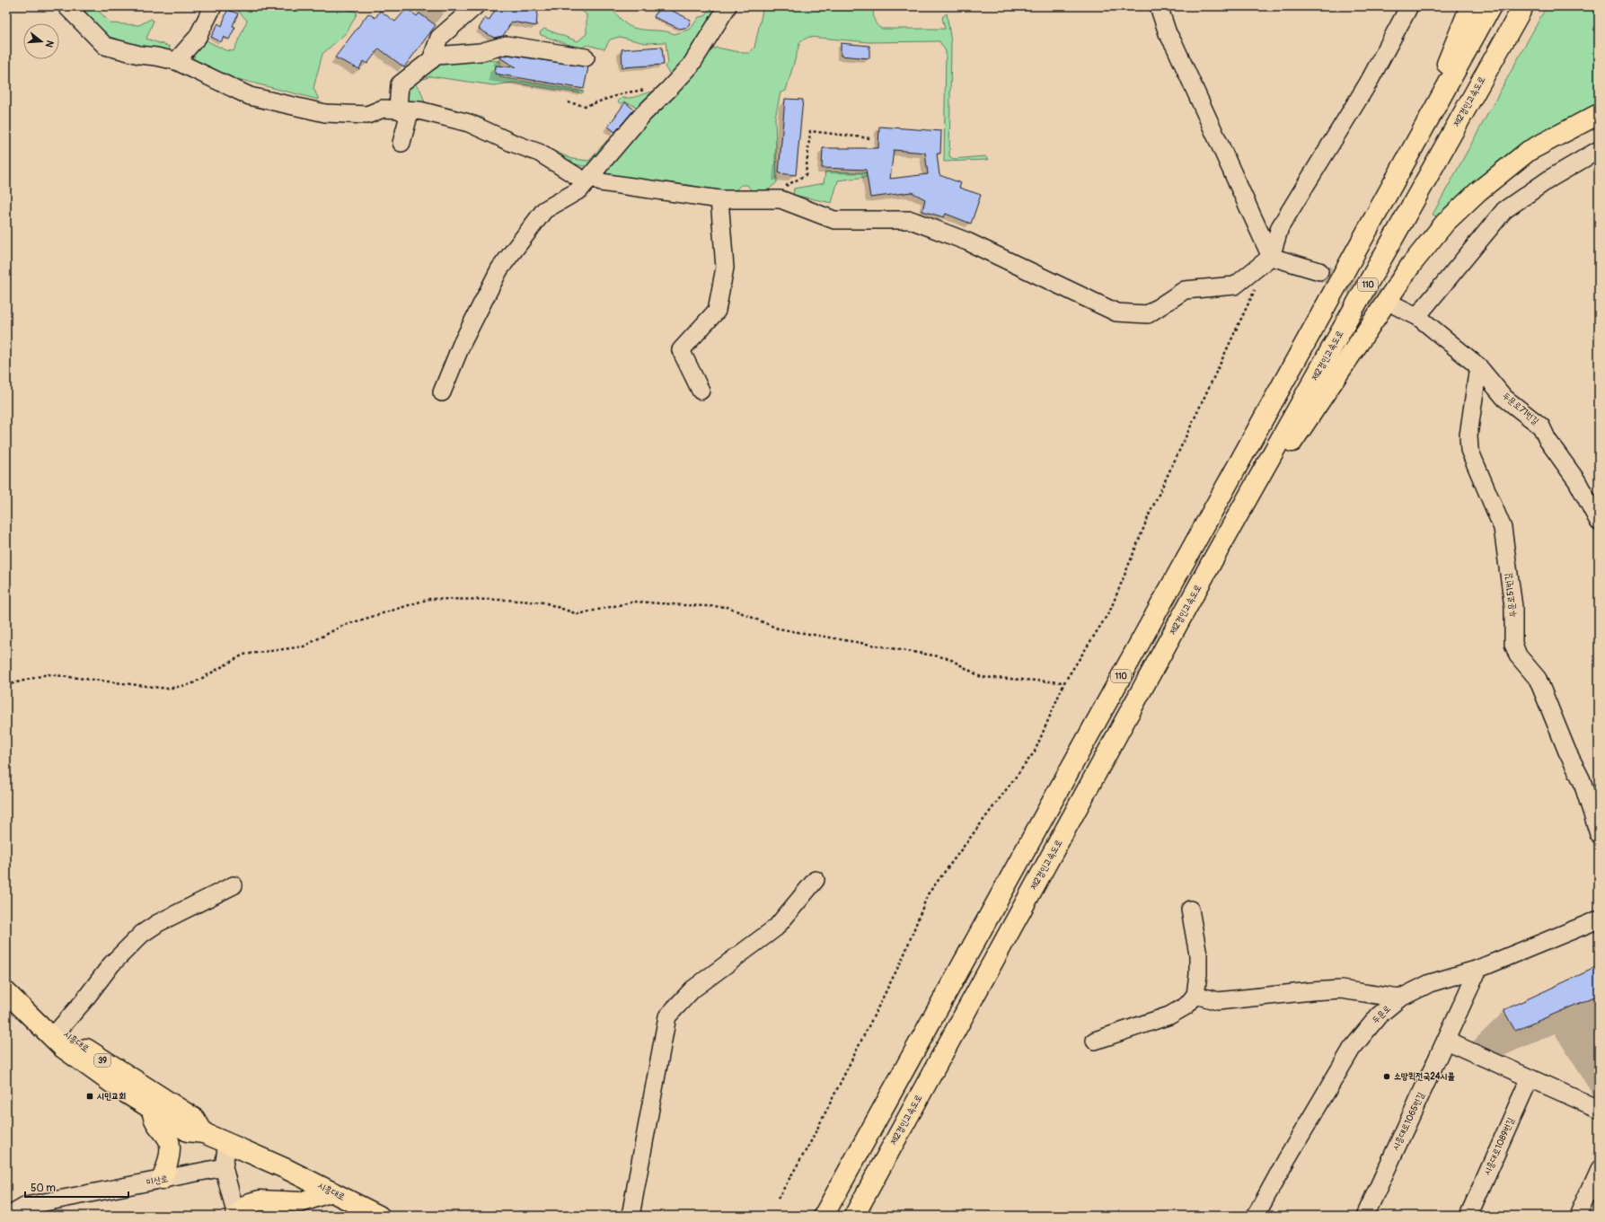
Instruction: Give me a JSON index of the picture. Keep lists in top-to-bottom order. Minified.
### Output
{"streets":{"main road":["제2경인고속도로","110","시흥대로","39"],"street":["두문로71번길","두문로51번길","두문로","시흥대로1065번길","시흥대로1089번길","미산로"]},"crossings":[["두문로71번길","두문로51번길"],["두문로","시흥대로1065번길"]],"places":{"other":["소망퀵전국24시콜"],"transit":["시민교회"]},"scale_bar":"50 m","north":"right"}
